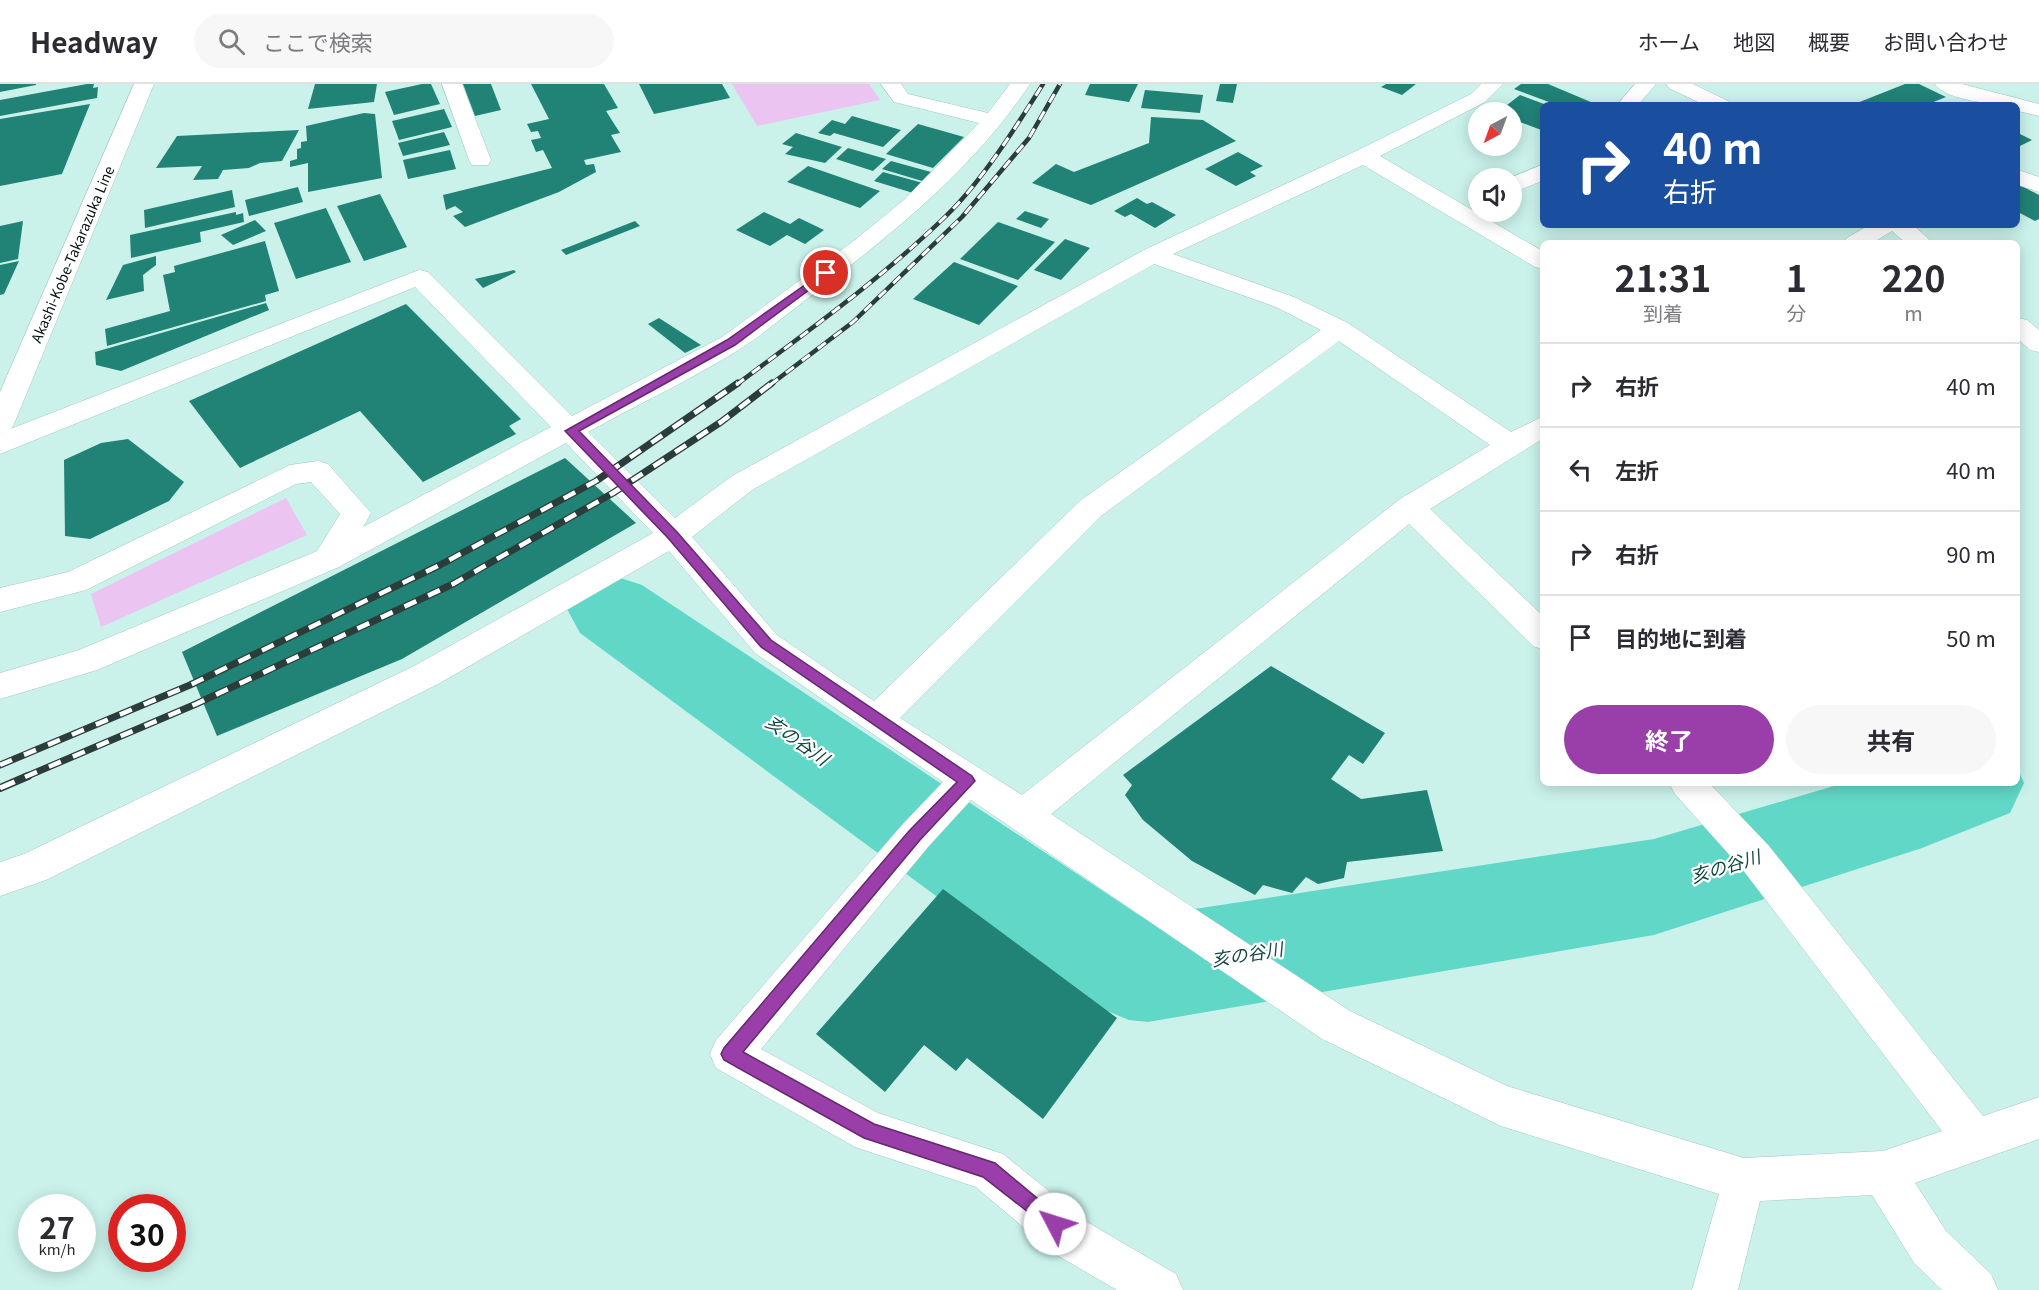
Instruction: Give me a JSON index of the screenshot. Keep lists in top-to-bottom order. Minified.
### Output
{"streets":{"street":["Akashi-Kobe-Takarazuka Line"]},"water":["亥の谷川"],"north":"bottom left","page":{"header":"Headway","search":"ここで検索","nav":["ホーム","地図","概要","お問い合わせ"],"turn":["40 m","右折"],"eta":["21:31","到着","1","分","220","m"],"list":[{"name":"右折","value":"40 m"},{"name":"左折","value":"40 m"},{"name":"右折","value":"90 m"},{"name":"目的地に到着","value":"50 m"}],"buttons":["終了","共有"],"speed":"27 km/h","limit":"30"}}
